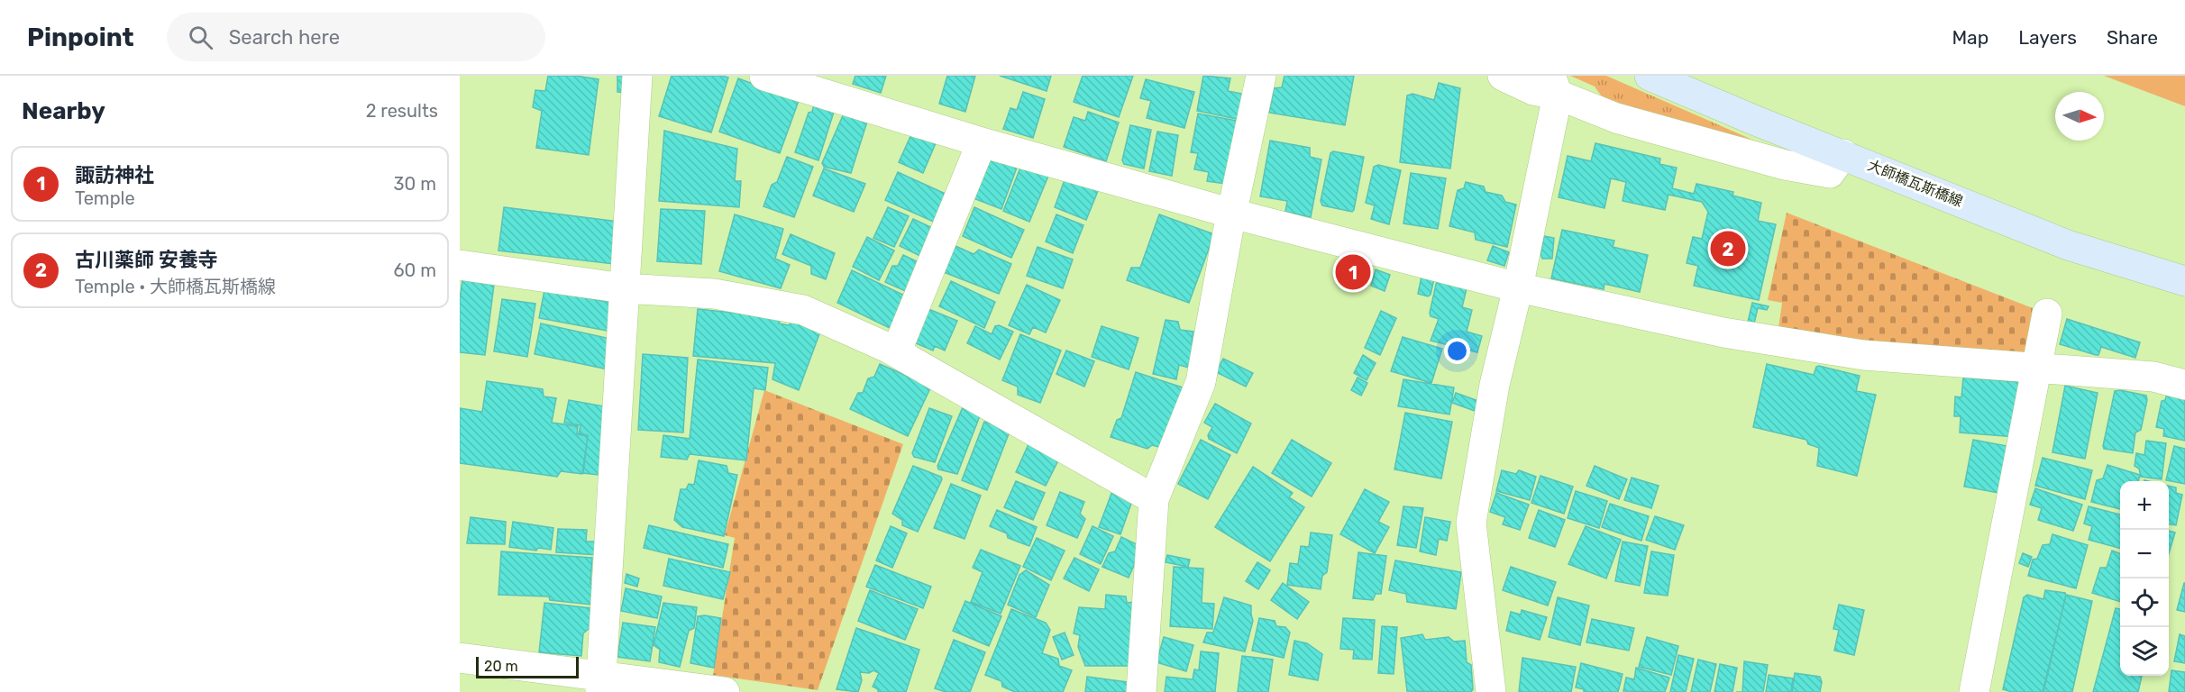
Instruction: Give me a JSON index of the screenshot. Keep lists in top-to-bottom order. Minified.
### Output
{"streets":{"street":["大師橋瓦斯橋線"]},"scale_bar":"20 m","north":"right","page":{"header":"Pinpoint","search":"Search here","nav":["Map","Layers","Share"],"heading":["Nearby","2 results"],"list":[{"mark":"1","name":"諏訪神社","note":"Temple","value":"30 m"},{"mark":"2","name":"古川薬師 安養寺","note":"Temple · 大師橋瓦斯橋線","value":"60 m"}],"pins":["2","1"],"map_buttons":["+","−"],"scale":"20 m"}}
